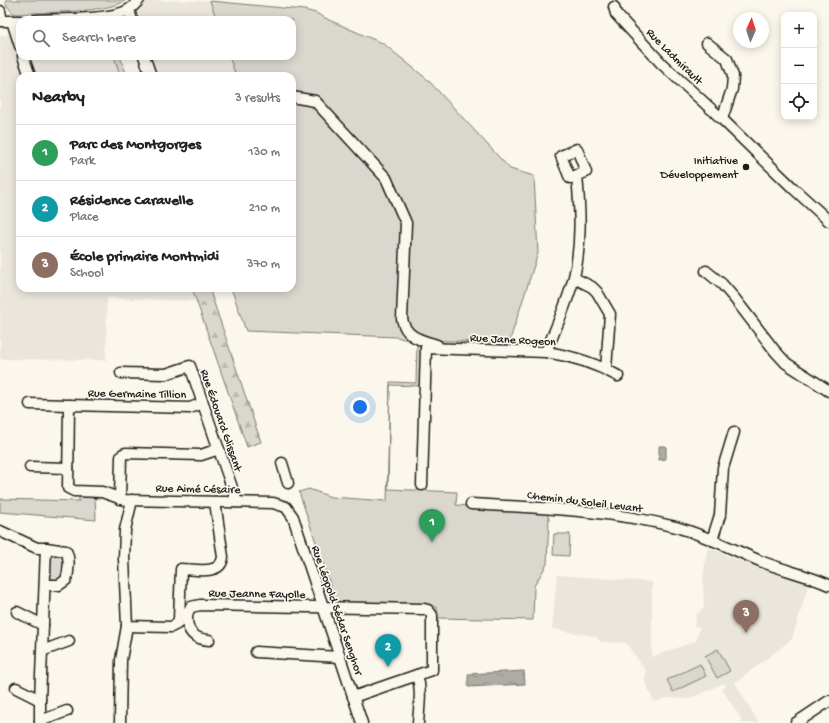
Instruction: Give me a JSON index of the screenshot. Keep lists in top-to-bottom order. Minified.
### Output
{"streets":{"street":["Rue Ladmirault","Rue Jane Rogeon","Rue Germaine Tillion","Rue Édouard Glissant","Rue Aimé Césaire","Chemin du Soleil Levant","Rue Jeanne Fayolle","Rue Léopold Sédar Senghor"]},"crossings":[["Rue Germaine Tillion","Rue Édouard Glissant"],["Rue Édouard Glissant","Rue Aimé Césaire"],["Rue Aimé Césaire","Rue Jeanne Fayolle"],["Rue Aimé Césaire","Rue Léopold Sédar Senghor"],["Rue Jeanne Fayolle","Rue Léopold Sédar Senghor"]],"places":["Initiative Développement"],"north":"top","page":{"map_buttons":["+","−"],"search":"Search here","heading":["Nearby","3 results"],"list":[{"mark":"1","name":"Parc des Montgorges","note":"Park","value":"130 m"},{"mark":"2","name":"Résidence Caravelle","note":"Place","value":"210 m"},{"mark":"3","name":"École primaire Montmidi","note":"School","value":"370 m"}],"pins":["1","3","2"]}}
